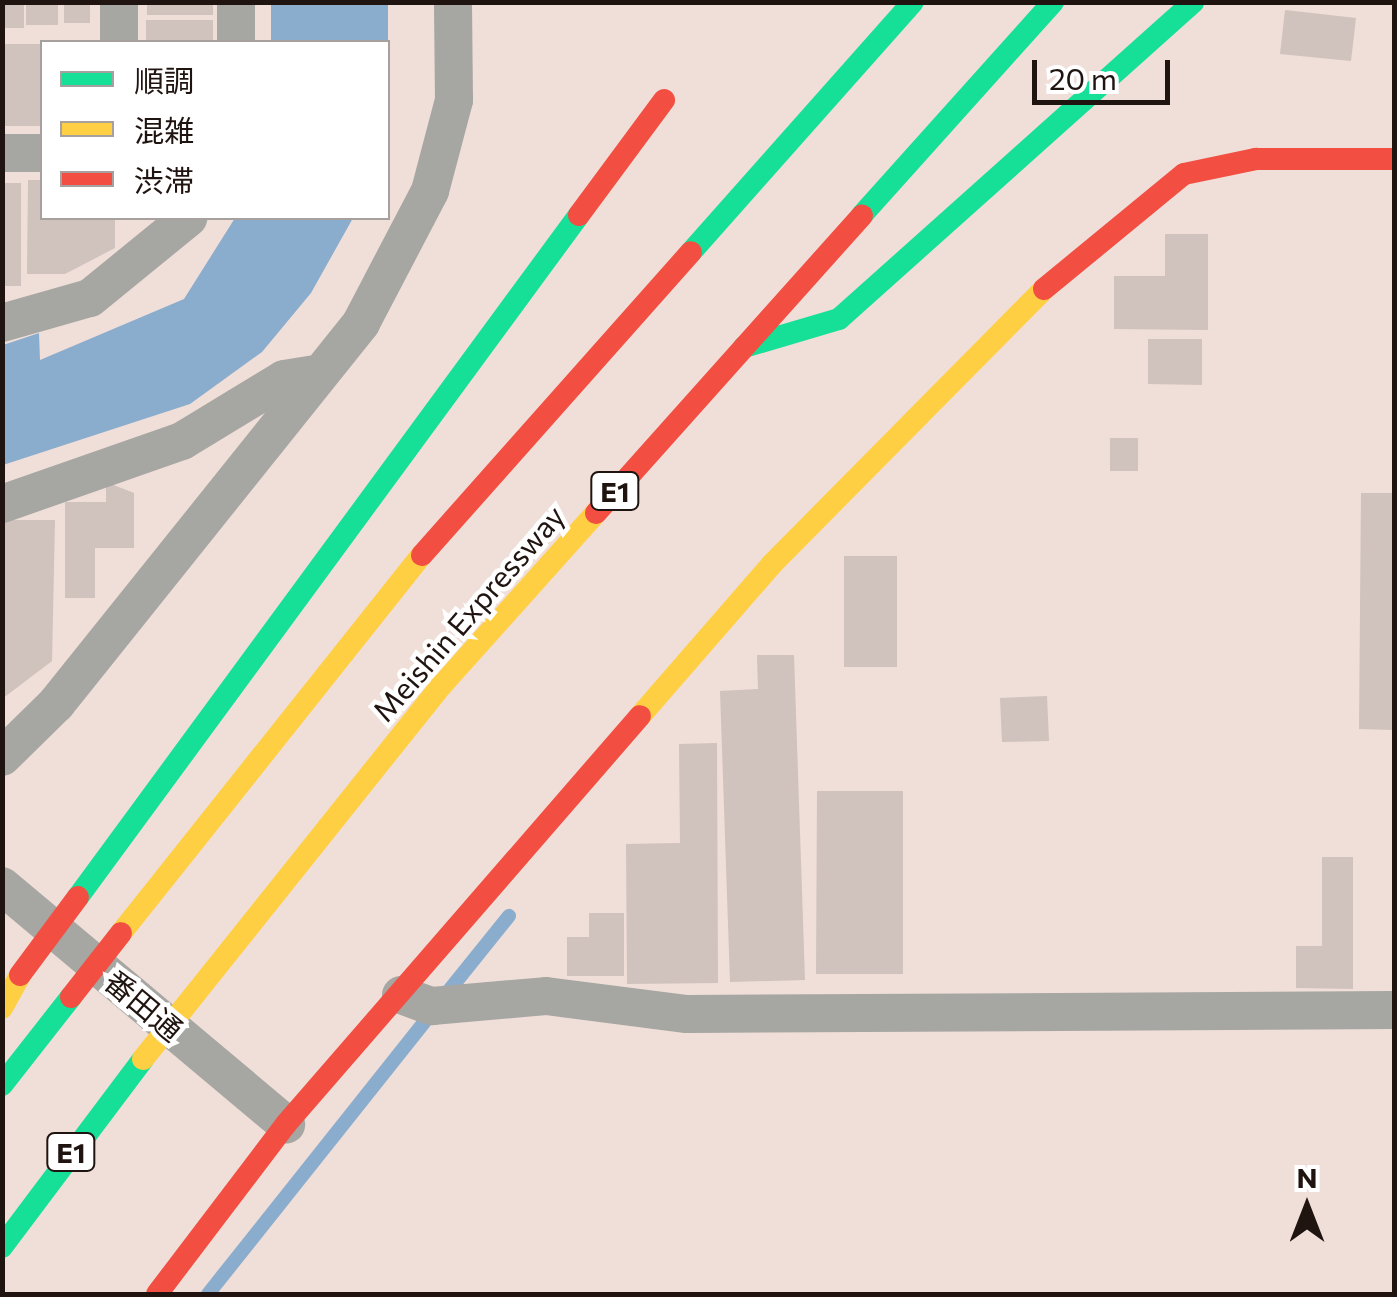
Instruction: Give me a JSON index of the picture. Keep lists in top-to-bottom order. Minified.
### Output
{"streets":{"main road":["E1","Meishin Expressway"],"street":["番田通"]},"legend":["順調","混雑","渋滞"],"scale_bar":"20 m","north":"top"}
